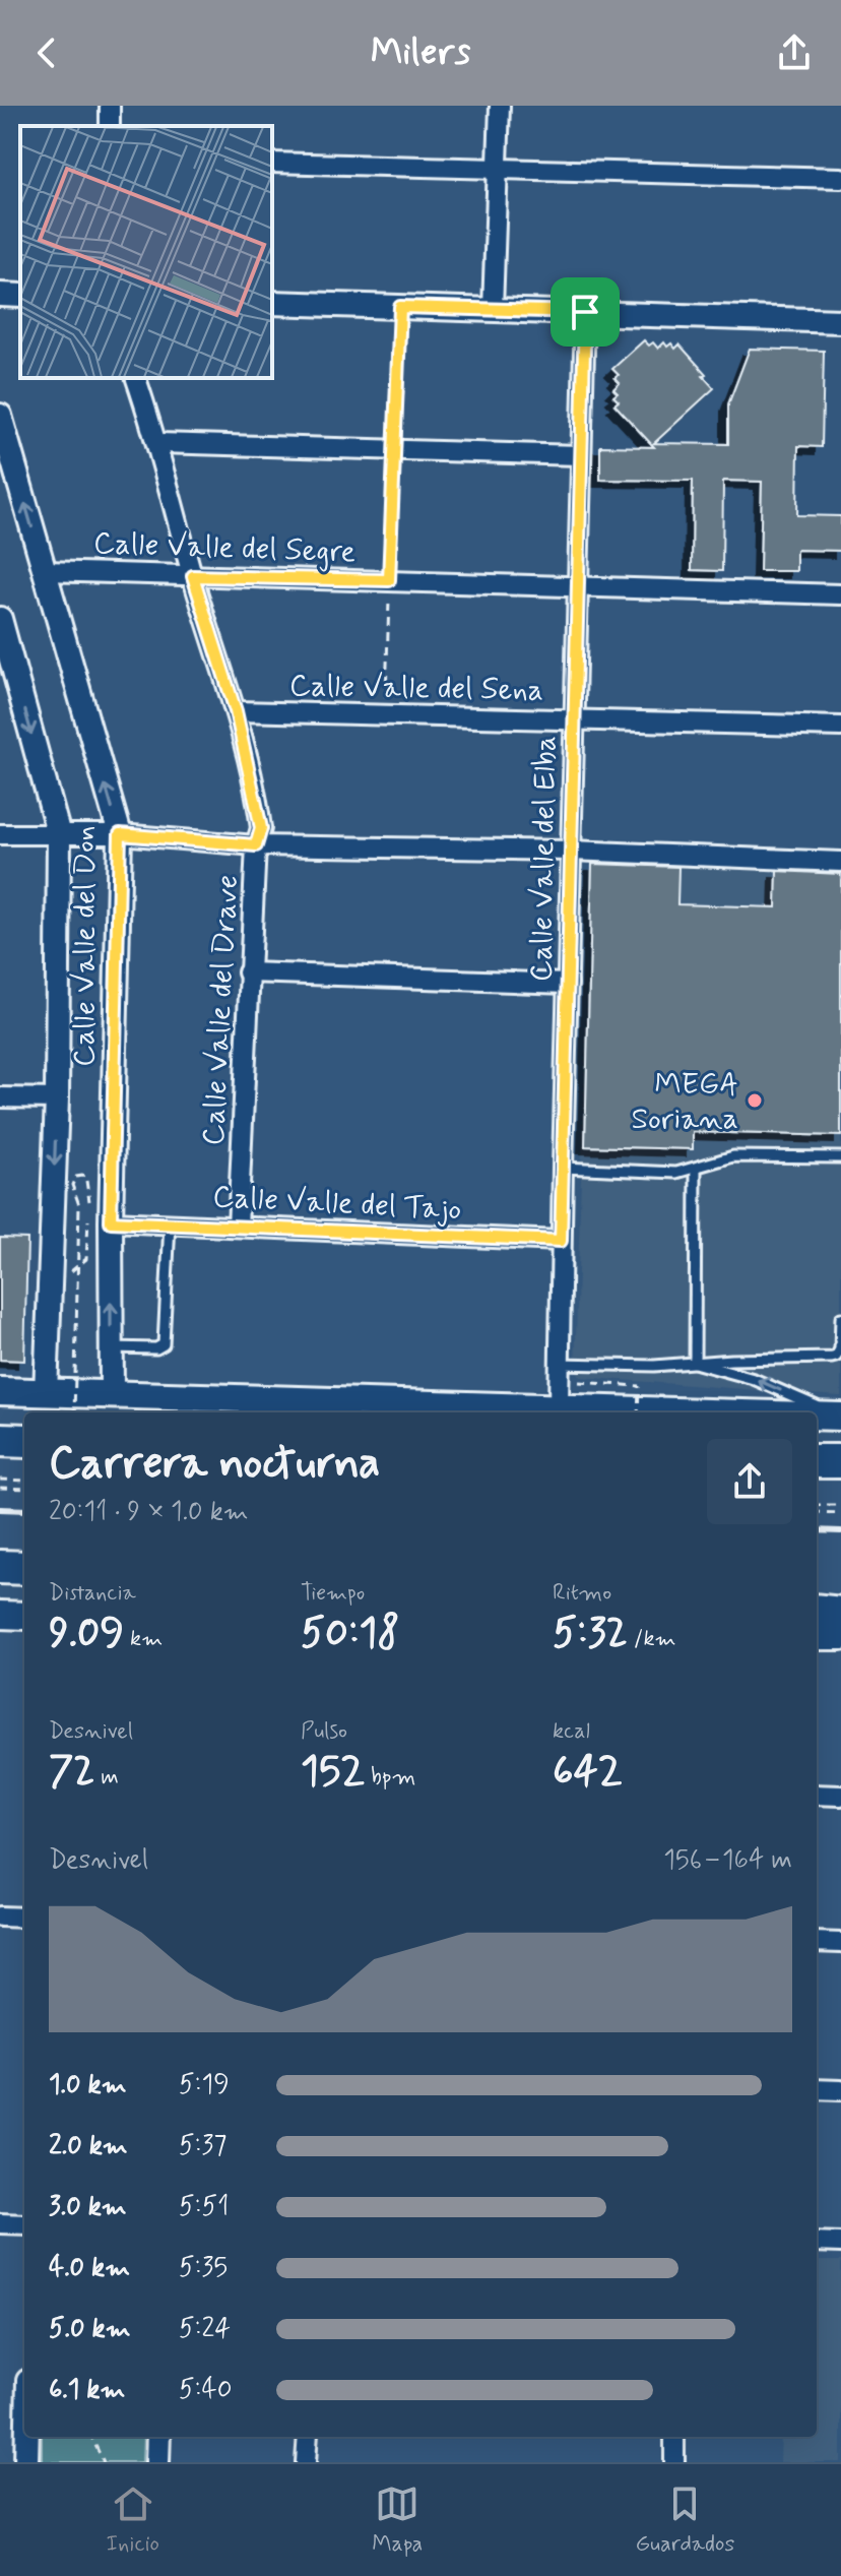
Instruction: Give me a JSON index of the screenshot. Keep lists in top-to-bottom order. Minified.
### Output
{"streets":{"street":["Calle Valle del Segre","Calle Valle del Sena","Calle Valle del Elba","Calle Valle del Don","Calle Valle del Drave","Calle Valle del Tajo"]},"crossings":[["Calle Valle del Segre","Calle Valle del Elba"],["Calle Valle del Segre","Calle Valle del Don"],["Calle Valle del Segre","Calle Valle del Drave"],["Calle Valle del Sena","Calle Valle del Elba"],["Calle Valle del Sena","Calle Valle del Drave"],["Calle Valle del Elba","Calle Valle del Tajo"],["Calle Valle del Don","Calle Valle del Tajo"],["Calle Valle del Drave","Calle Valle del Tajo"]],"places":["MEGA Soriana"],"page":{"header":"Milers","heading":["Carrera nocturna","20:11 · 9 × 1.0 km"],"stats":[["Distancia","9.09 km"],["Tiempo","50:18"],["Ritmo","5:32 /km"],["Desnivel","72 m"],["Pulso","152 bpm"],["kcal","642"]],"chart":["Desnivel","156–164 m"],"list":[{"name":"1.0 km","note":"5:19"},{"name":"2.0 km","note":"5:37"},{"name":"3.0 km","note":"5:51"},{"name":"4.0 km","note":"5:35"},{"name":"5.0 km","note":"5:24"},{"name":"6.1 km","note":"5:40"}],"tabs":["Inicio","Mapa","Guardados"]}}
